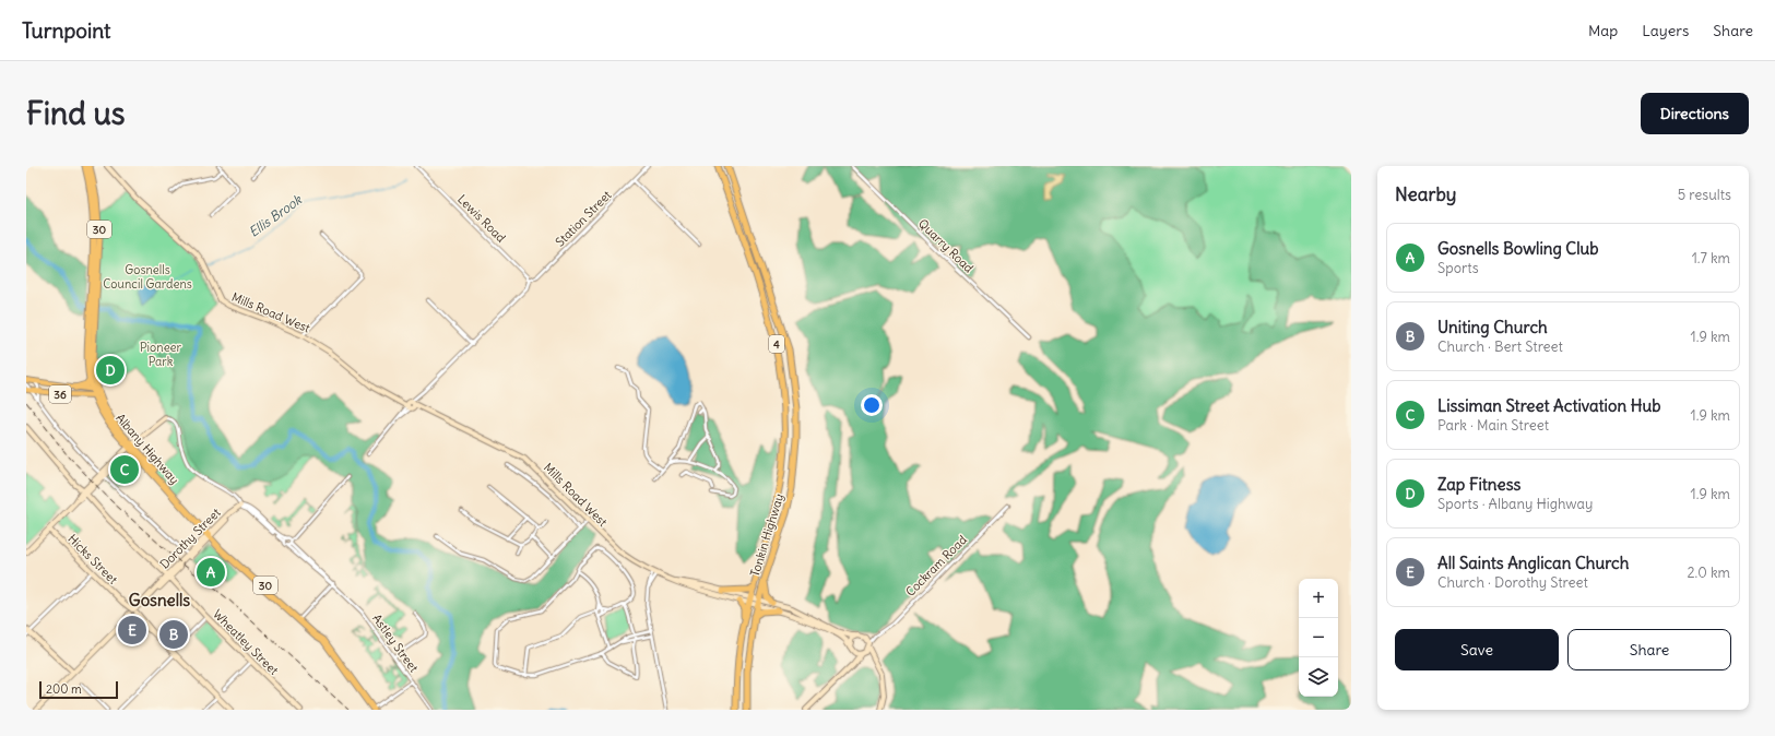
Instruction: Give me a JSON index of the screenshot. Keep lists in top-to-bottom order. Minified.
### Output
{"streets":{"highway":["30","4","Albany Highway","Tonkin Highway"],"main road":["Mills Road West","36","Dorothy Street","Hicks Street","Wheatley Street"],"street":["Lewis Road","Station Street","Quarry Road","Cockram Road","Astley Street"]},"crossings":[["Lewis Road","Station Street"],["Mills Road West","Tonkin Highway"],["Mills Road West","Cockram Road"],["36","Albany Highway"],["Albany Highway","Dorothy Street"],["Dorothy Street","Hicks Street"],["Dorothy Street","Wheatley Street"],["Dorothy Street","Astley Street"]],"districts":["Gosnells"],"water":["Ellis Brook"],"parks":["Gosnells Council Gardens","Pioneer Park"],"scale_bar":"200 m","page":{"header":"Turnpoint","nav":["Map","Layers","Share"],"buttons":["Directions",["Save","Share"]],"title":"Find us","heading":["Nearby","5 results"],"list":[{"mark":"A","name":"Gosnells Bowling Club","note":"Sports","value":"1.7 km"},{"mark":"B","name":"Uniting Church","note":"Church · Bert Street","value":"1.9 km"},{"mark":"C","name":"Lissiman Street Activation Hub","note":"Park · Main Street","value":"1.9 km"},{"mark":"D","name":"Zap Fitness","note":"Sports · Albany Highway","value":"1.9 km"},{"mark":"E","name":"All Saints Anglican Church","note":"Church · Dorothy Street","value":"2.0 km"}],"pins":["D","C","A","E","B"],"map_buttons":["+","−"],"scale":"200 m"}}
